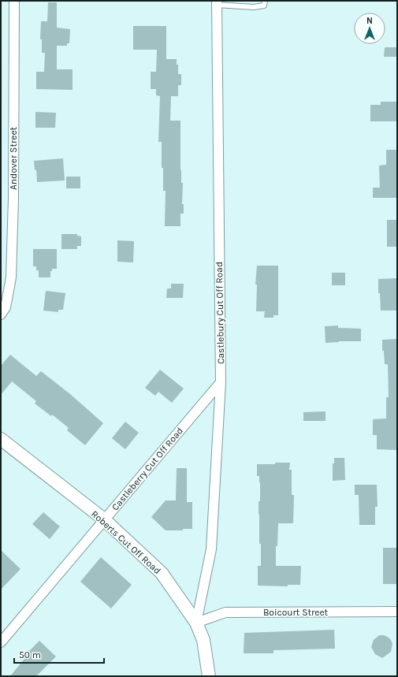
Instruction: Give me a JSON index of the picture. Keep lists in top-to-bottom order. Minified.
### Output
{"streets":{"street":["Andover Street","Castlebury Cut Off Road","Castleberry Cut Off Road","Roberts Cut Off Road","Boicourt Street"]},"crossings":[["Castlebury Cut Off Road","Castleberry Cut Off Road"],["Castlebury Cut Off Road","Roberts Cut Off Road"],["Castlebury Cut Off Road","Boicourt Street"],["Castleberry Cut Off Road","Roberts Cut Off Road"],["Roberts Cut Off Road","Boicourt Street"]],"scale_bar":"50 m","north":"top"}
